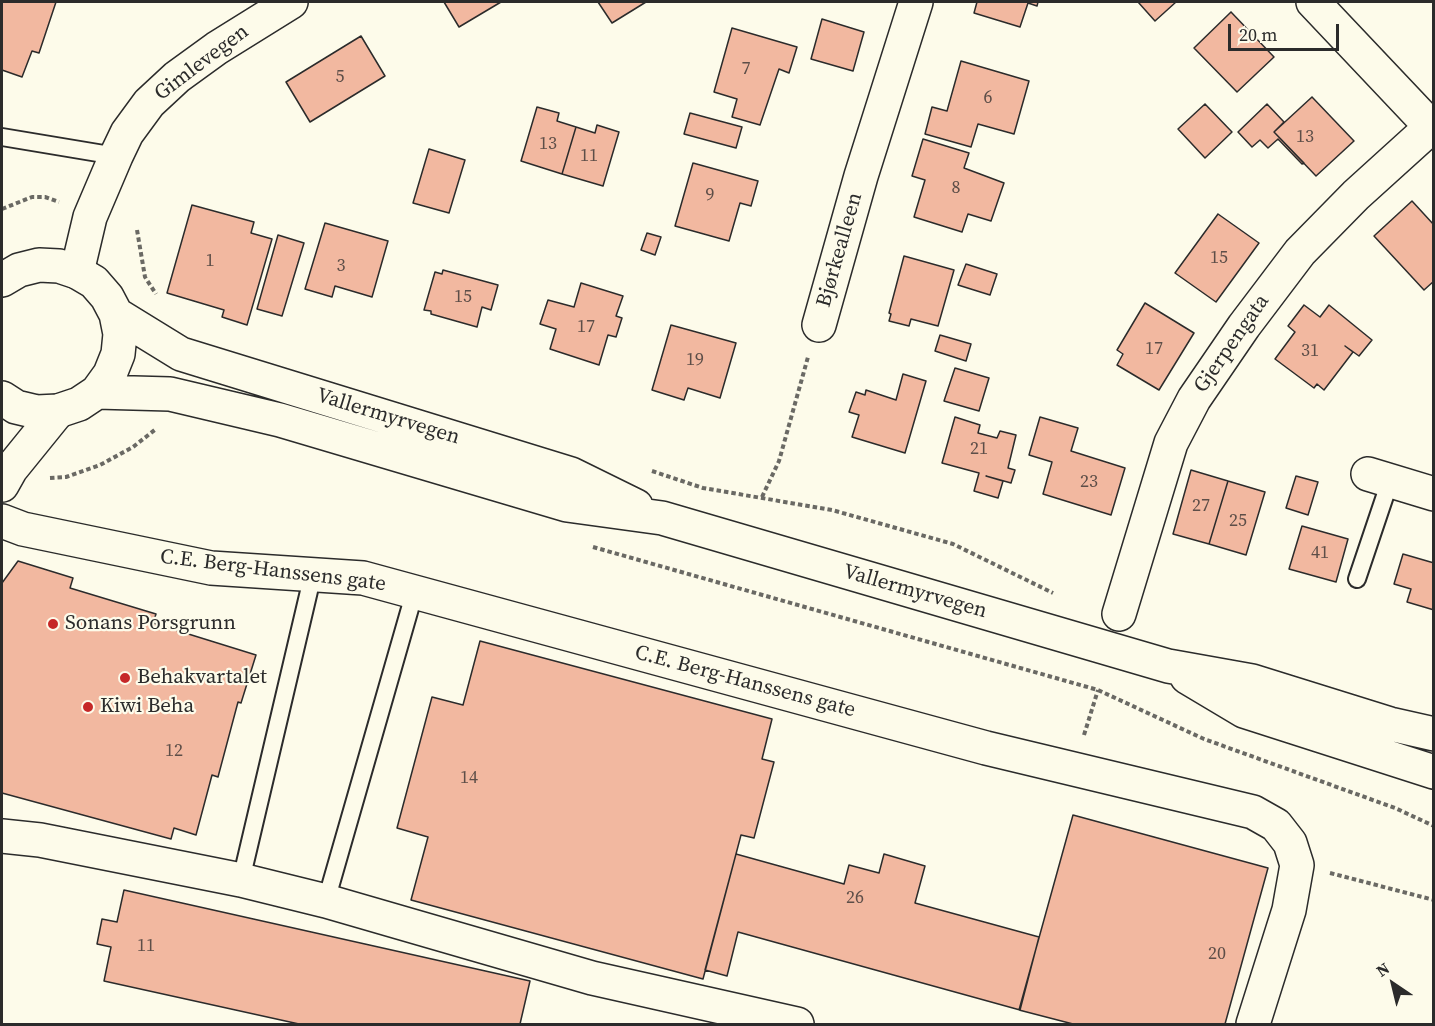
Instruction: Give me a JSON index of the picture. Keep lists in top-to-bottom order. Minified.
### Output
{"streets":{"street":["Gimlevegen","Bjørkealleen","Gjerpengata","Vallermyrvegen","C.E. Berg-Hanssens gate"]},"places":["Sonans Porsgrunn","Behakvartalet","Kiwi Beha"],"house_numbers":["7","5","6","13","13","11","8","9","15","1","3","15","17","17","31","19","21","23","27","25","41","12","14","26","11","20"],"scale_bar":"20 m","north":"top left"}
